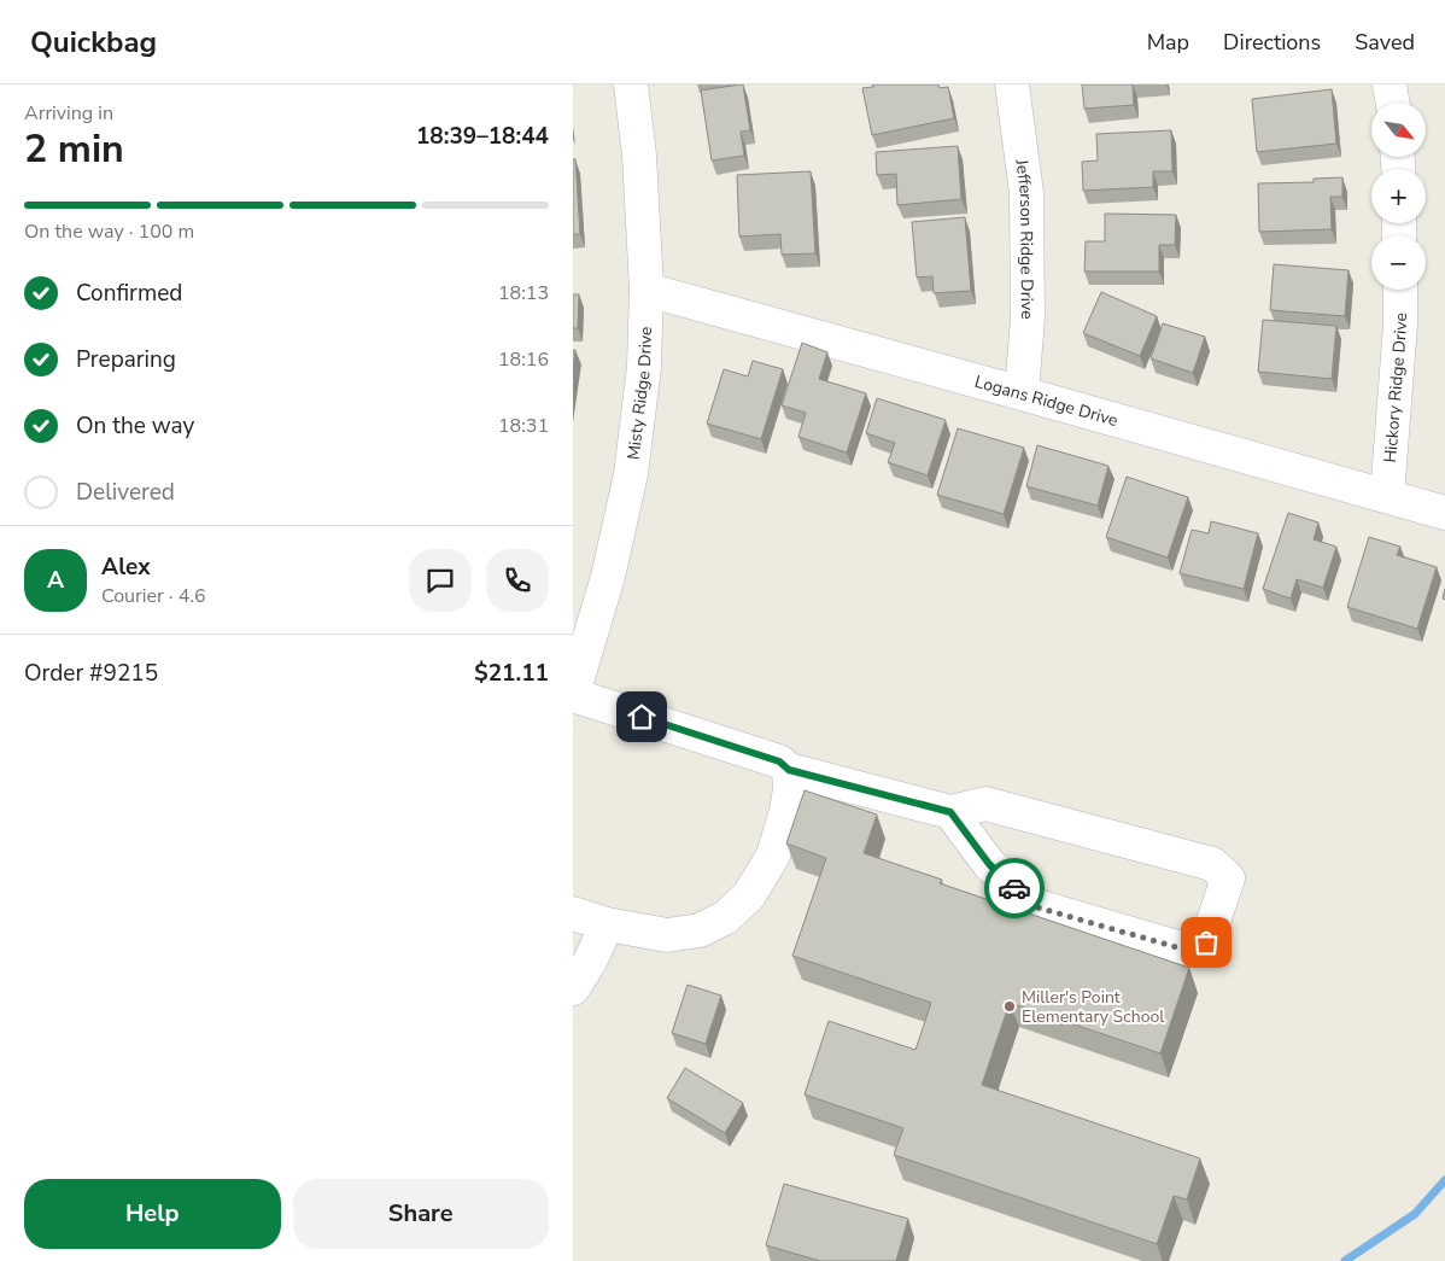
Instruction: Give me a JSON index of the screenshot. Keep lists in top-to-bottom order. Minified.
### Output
{"streets":{"street":["Jefferson Ridge Drive","Hickory Ridge Drive","Misty Ridge Drive","Logans Ridge Drive"]},"crossings":[["Jefferson Ridge Drive","Logans Ridge Drive"],["Hickory Ridge Drive","Logans Ridge Drive"],["Misty Ridge Drive","Logans Ridge Drive"]],"places":["Miller's Point Elementary School"],"north":"bottom right","page":{"header":"Quickbag","nav":["Map","Directions","Saved"],"heading":["2 min","Arriving in","18:39–18:44"],"panel":["Alex","Courier · 4.6","Order #9215","$21.11"],"map_buttons":["+","−"],"bar":"On the way · 100 m","list":[["Confirmed","18:13"],["Preparing","18:16"],["On the way","18:31"],"Delivered"],"round":"A","buttons":["Help","Share"]}}
